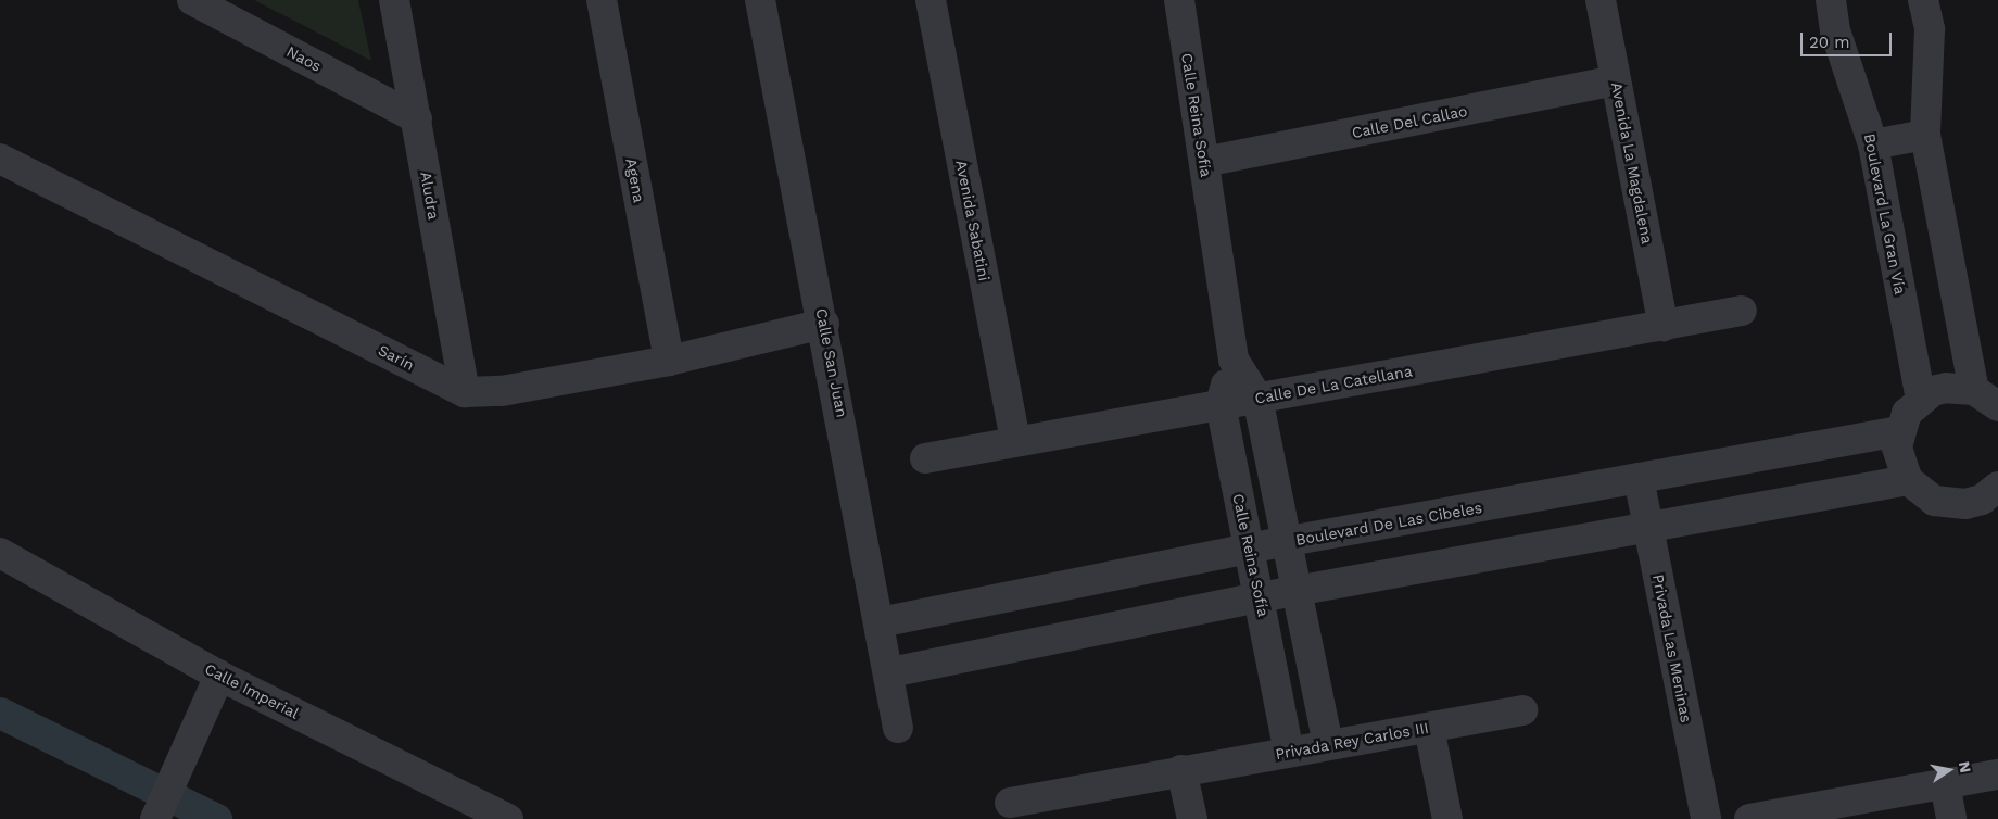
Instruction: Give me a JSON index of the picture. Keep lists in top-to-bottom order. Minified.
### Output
{"streets":{"street":["Naos","Calle Reina Sofía","Calle Del Callao","Avenida La Magdalena","Agena","Aludra","Boulevard La Gran Vía","Avenida Sabatini","Sarín","Calle San Juan","Calle De La Catellana","Boulevard De Las Cibeles","Privada Las Meninas","Calle Imperial","Privada Rey Carlos III"]},"crossings":[["Naos","Aludra"],["Calle Reina Sofía","Calle Del Callao"],["Calle Reina Sofía","Calle De La Catellana"],["Calle Reina Sofía","Boulevard De Las Cibeles"],["Calle Reina Sofía","Privada Rey Carlos III"],["Calle Del Callao","Avenida La Magdalena"],["Avenida La Magdalena","Calle De La Catellana"],["Agena","Sarín"],["Aludra","Sarín"],["Avenida Sabatini","Calle De La Catellana"],["Sarín","Calle San Juan"],["Calle San Juan","Boulevard De Las Cibeles"],["Boulevard De Las Cibeles","Privada Las Meninas"]],"scale_bar":"20 m","north":"right"}
